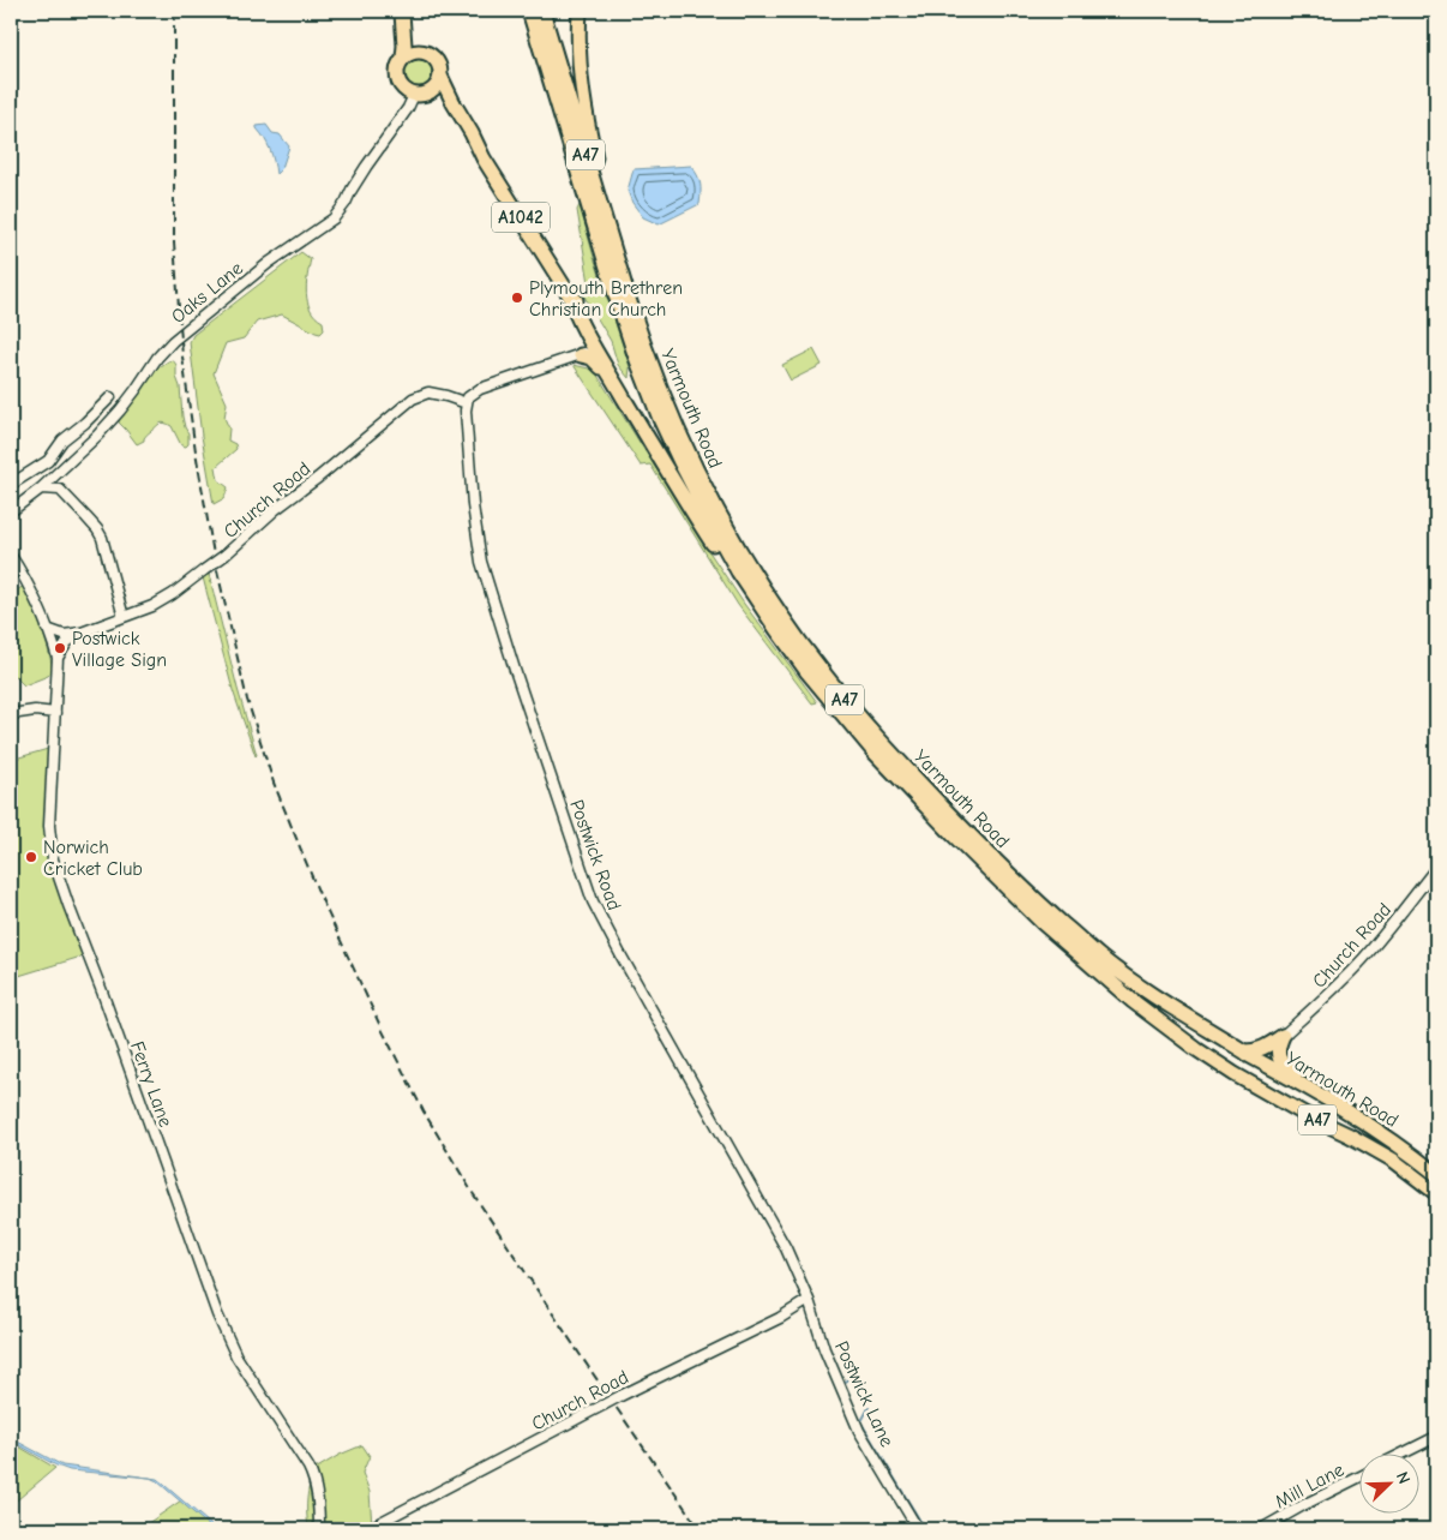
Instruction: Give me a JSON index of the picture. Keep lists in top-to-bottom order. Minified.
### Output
{"streets":{"highway":["A47","A1042","Yarmouth Road"],"street":["Oaks Lane","Church Road","Postwick Road","Ferry Lane","Postwick Lane","Mill Lane"]},"crossings":[["A47","A1042"],["A47","Yarmouth Road"],["A47","Church Road"],["A1042","Oaks Lane"],["Church Road","Postwick Road"],["Church Road","Postwick Lane"],["Postwick Road","Postwick Lane"]],"places":["Plymouth Brethren Christian Church","Postwick Village Sign","Norwich Cricket Club"],"north":"top right"}
